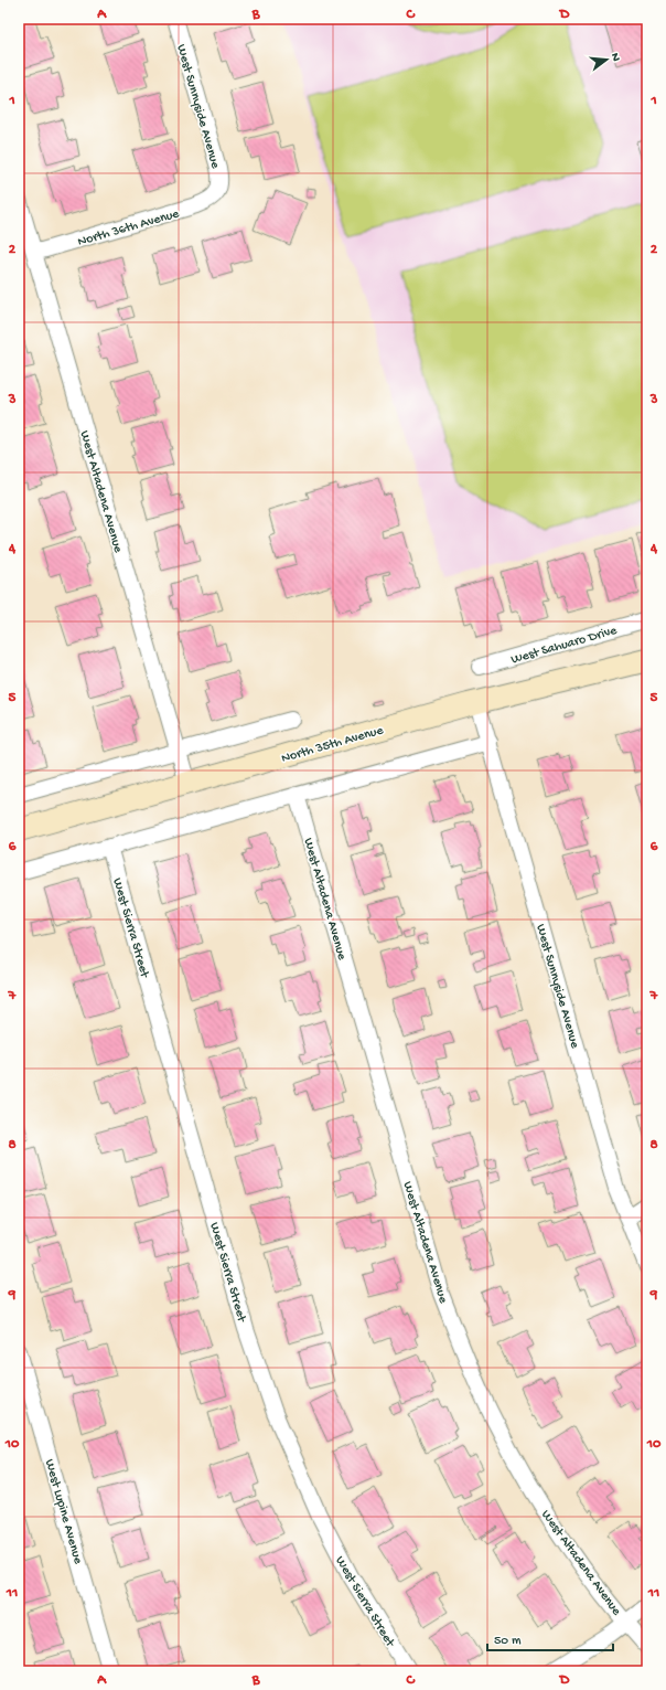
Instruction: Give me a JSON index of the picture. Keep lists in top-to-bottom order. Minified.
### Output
{"streets":{"main road":["North 35th Avenue"],"street":["West Sunnyside Avenue","North 36th Avenue","West Altadena Avenue","West Sahuaro Drive","West Sierra Street","West Lupine Avenue"]},"crossings":[["West Sunnyside Avenue","North 36th Avenue"],["West Sunnyside Avenue","North 35th Avenue"],["North 36th Avenue","West Altadena Avenue"],["West Altadena Avenue","North 35th Avenue"]],"scale_bar":"50 m","north":"right","grid":{"columns":["A","B","C","D"],"rows":["1","2","3","4","5","6","7","8","9","10","11"]}}
